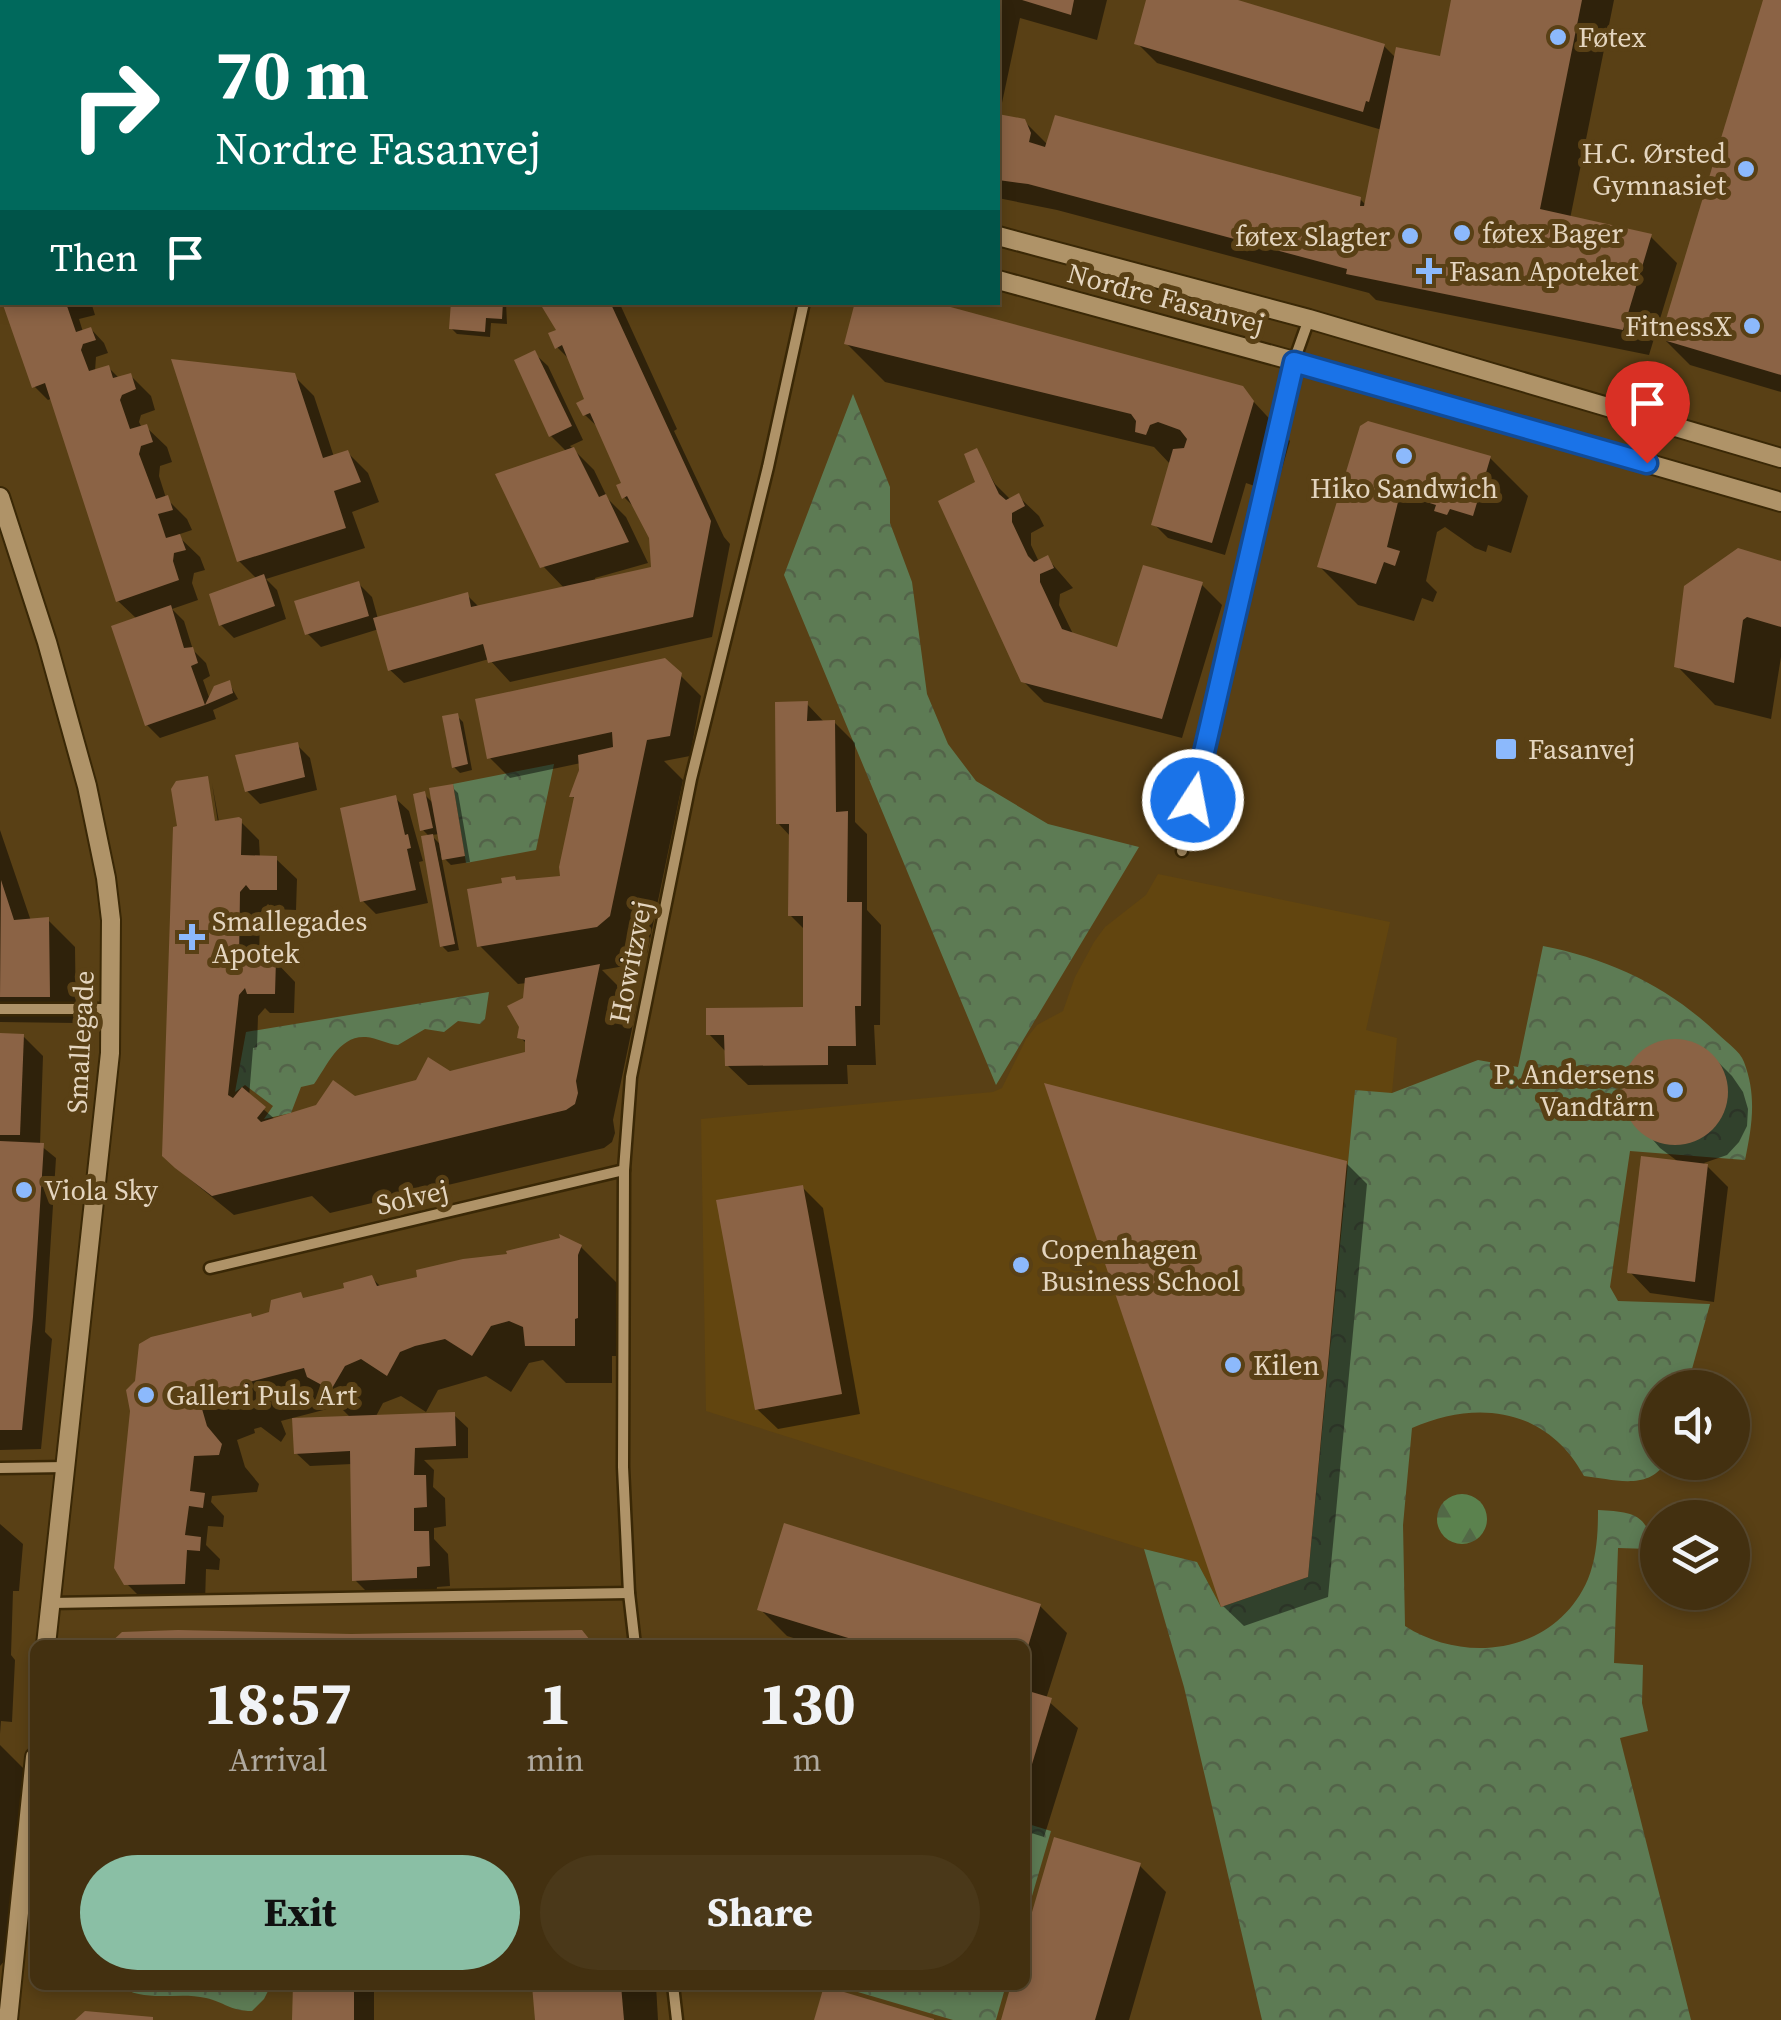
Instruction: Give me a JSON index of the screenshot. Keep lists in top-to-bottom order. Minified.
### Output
{"streets":{"street":["Nordre Fasanvej","Howitzvej","Smallegade","Solvej"]},"crossings":[["Howitzvej","Solvej"]],"places":{"other":["Føtex","H.C. Ørsted Gymnasiet","føtex Bager","føtex Slagter","FitnessX","Hiko Sandwich","P. Andersens Vandtårn","Viola Sky","Copenhagen Business School","Kilen","Galleri Puls Art"],"health":["Fasan Apoteket","Smallegades Apotek"],"transit":["Fasanvej"]},"page":{"turn":["70 m","Nordre Fasanvej"],"then":"Then","eta":["18:57","Arrival","1","min","130","m"],"buttons":["Exit","Share"]}}
